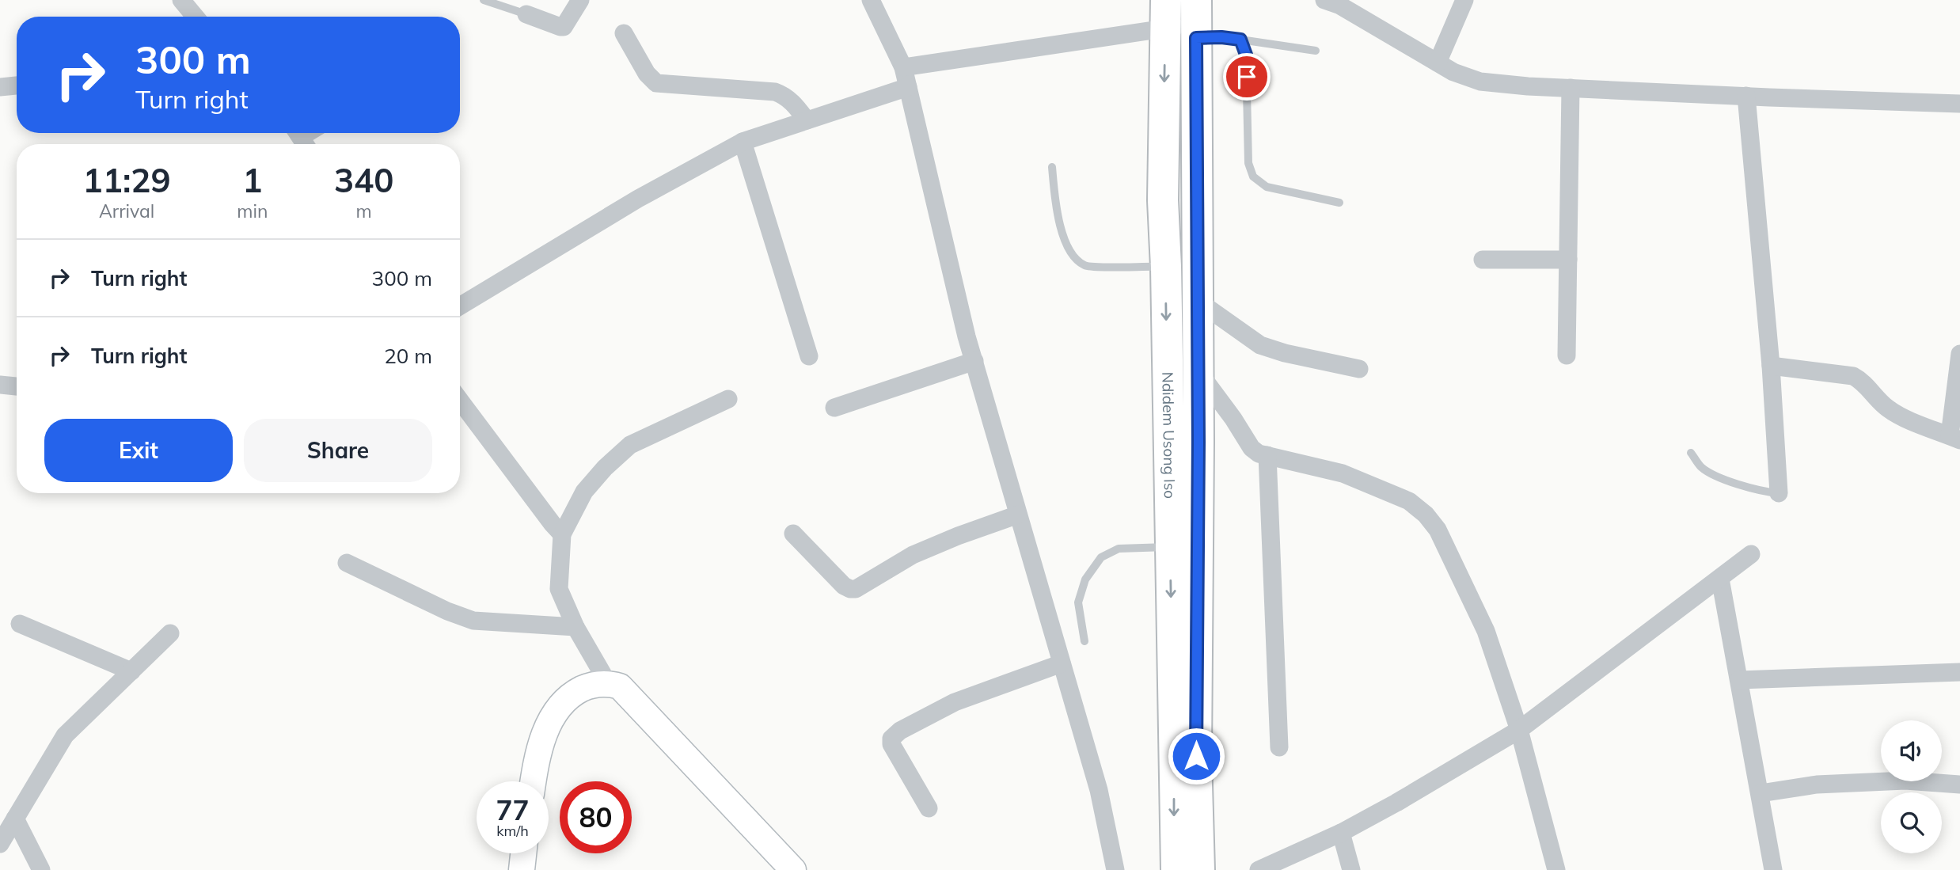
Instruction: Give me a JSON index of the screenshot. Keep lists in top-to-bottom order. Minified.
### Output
{"streets":{"highway":["Ndidem Usong Iso"]},"page":{"turn":["300 m","Turn right"],"eta":["11:29","Arrival","1","min","340","m"],"list":[{"name":"Turn right","value":"300 m"},{"name":"Turn right","value":"20 m"}],"buttons":["Exit","Share"],"speed":"77 km/h","limit":"80"}}
